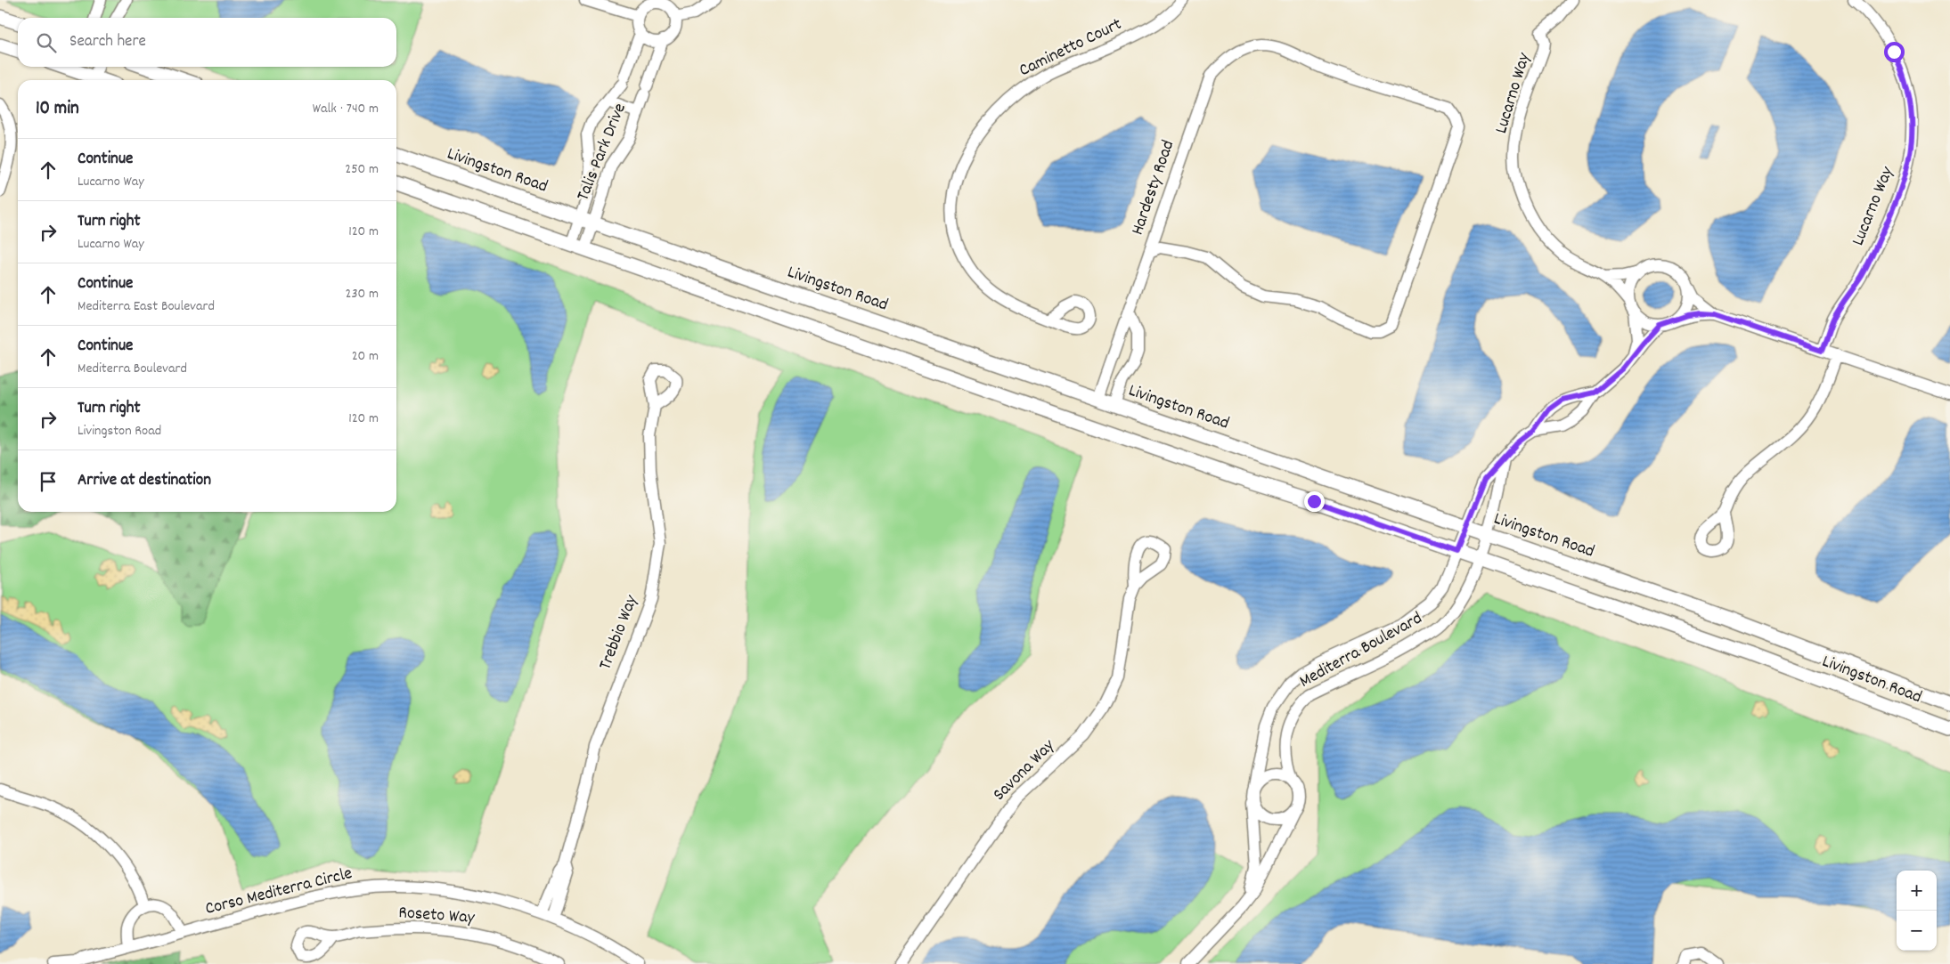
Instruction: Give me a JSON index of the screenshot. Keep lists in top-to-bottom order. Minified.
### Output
{"streets":{"main road":["Livingston Road"],"street":["Caminetto Court","Lucarno Way","Talis Park Drive","Hardesty Road","Trebbio Way","Mediterra Boulevard","Savona Way","Corso Mediterra Circle","Roseto Way"]},"crossings":[["Talis Park Drive","Livingston Road"],["Livingston Road","Hardesty Road"],["Livingston Road","Mediterra Boulevard"],["Trebbio Way","Corso Mediterra Circle"]],"page":{"search":"Search here","heading":["10 min","Walk · 740 m"],"list":[["Continue","Lucarno Way","250 m"],["Turn right","Lucarno Way","120 m"],["Continue","Mediterra East Boulevard","230 m"],["Continue","Mediterra Boulevard","20 m"],["Turn right","Livingston Road","120 m"],"Arrive at destination"],"map_buttons":["+","−"]}}
